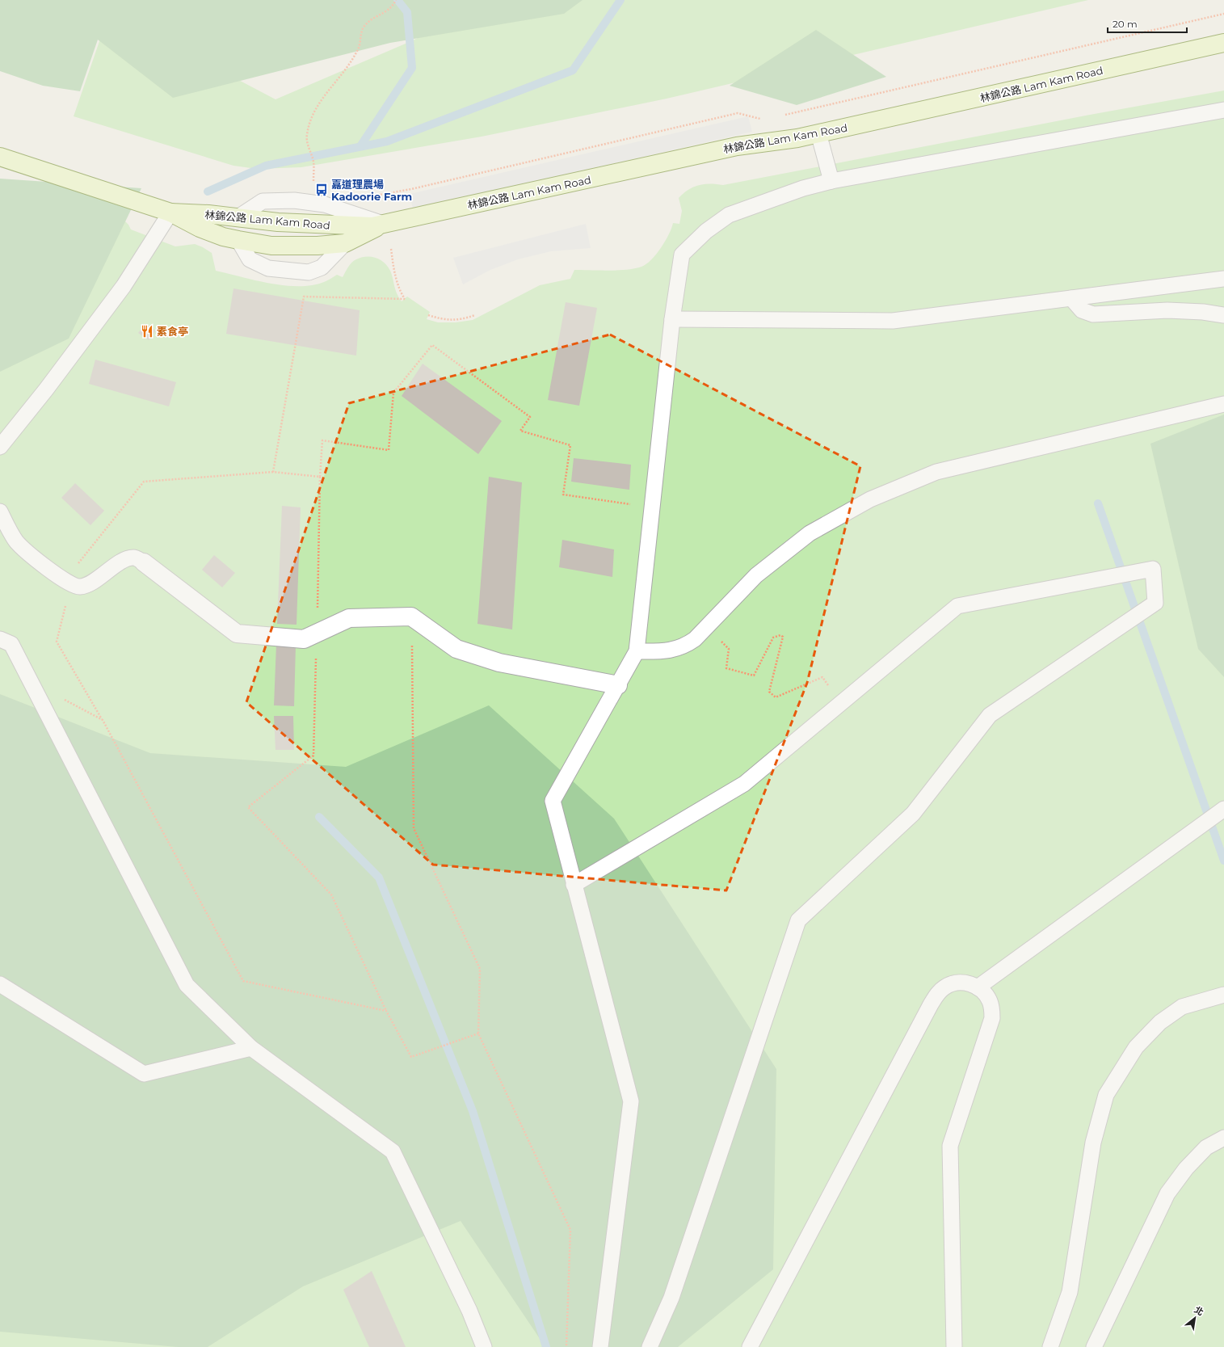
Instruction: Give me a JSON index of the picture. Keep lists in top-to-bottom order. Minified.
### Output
{"streets":{"main road":["林錦公路 Lam Kam Road"]},"places":{"bus stop":["嘉道理農場 Kadoorie Farm"],"restaurant":["素食亭"]},"scale_bar":"20 m","north":"top right"}
